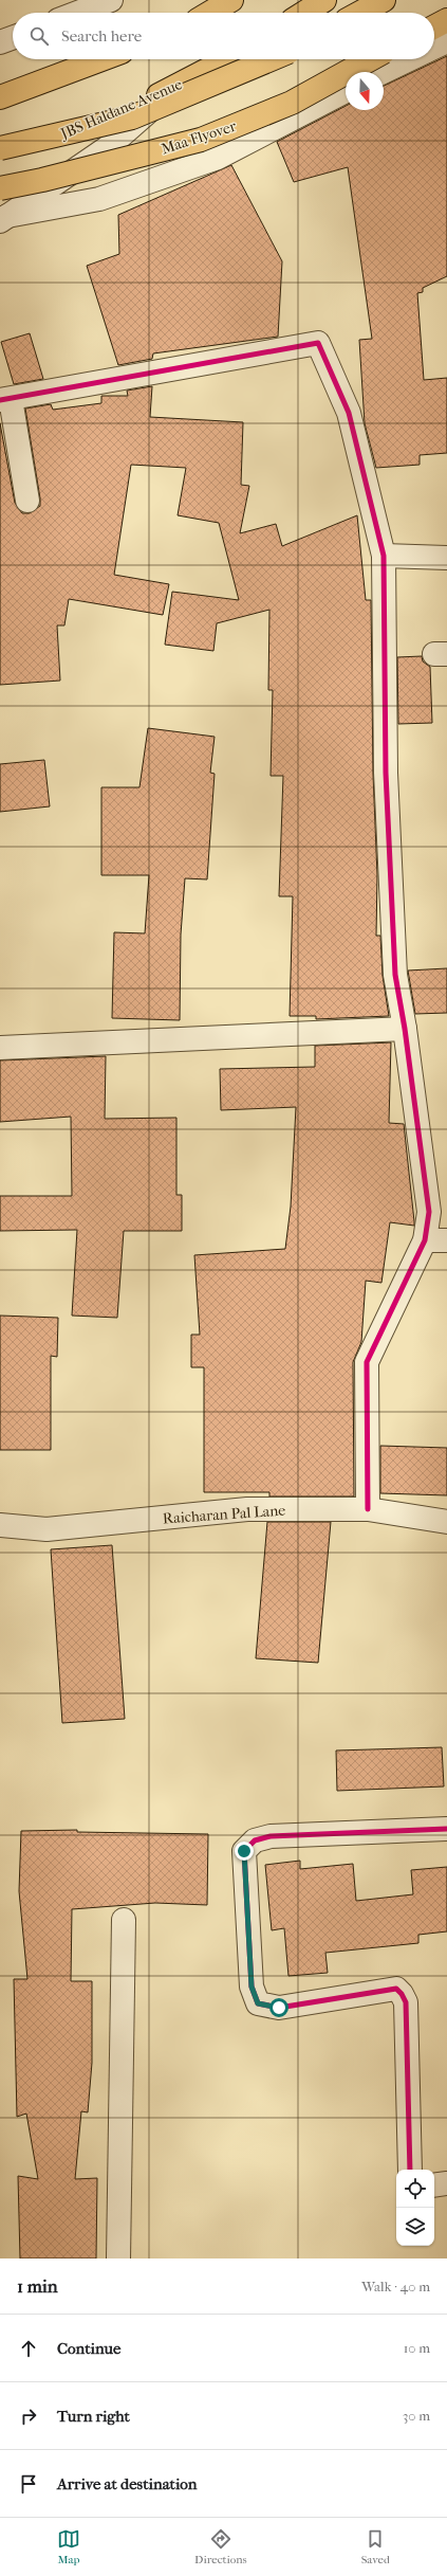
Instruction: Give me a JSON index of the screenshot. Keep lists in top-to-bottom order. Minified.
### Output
{"streets":{"main road":["JBS Haldane Avenue","Maa Flyover"],"street":["Raicharan Pal Lane"]},"north":"bottom","page":{"search":"Search here","heading":["1 min","Walk · 40 m"],"list":[["Continue","10 m"],["Turn right","30 m"],"Arrive at destination"],"nav":["Map","Directions","Saved"]}}
